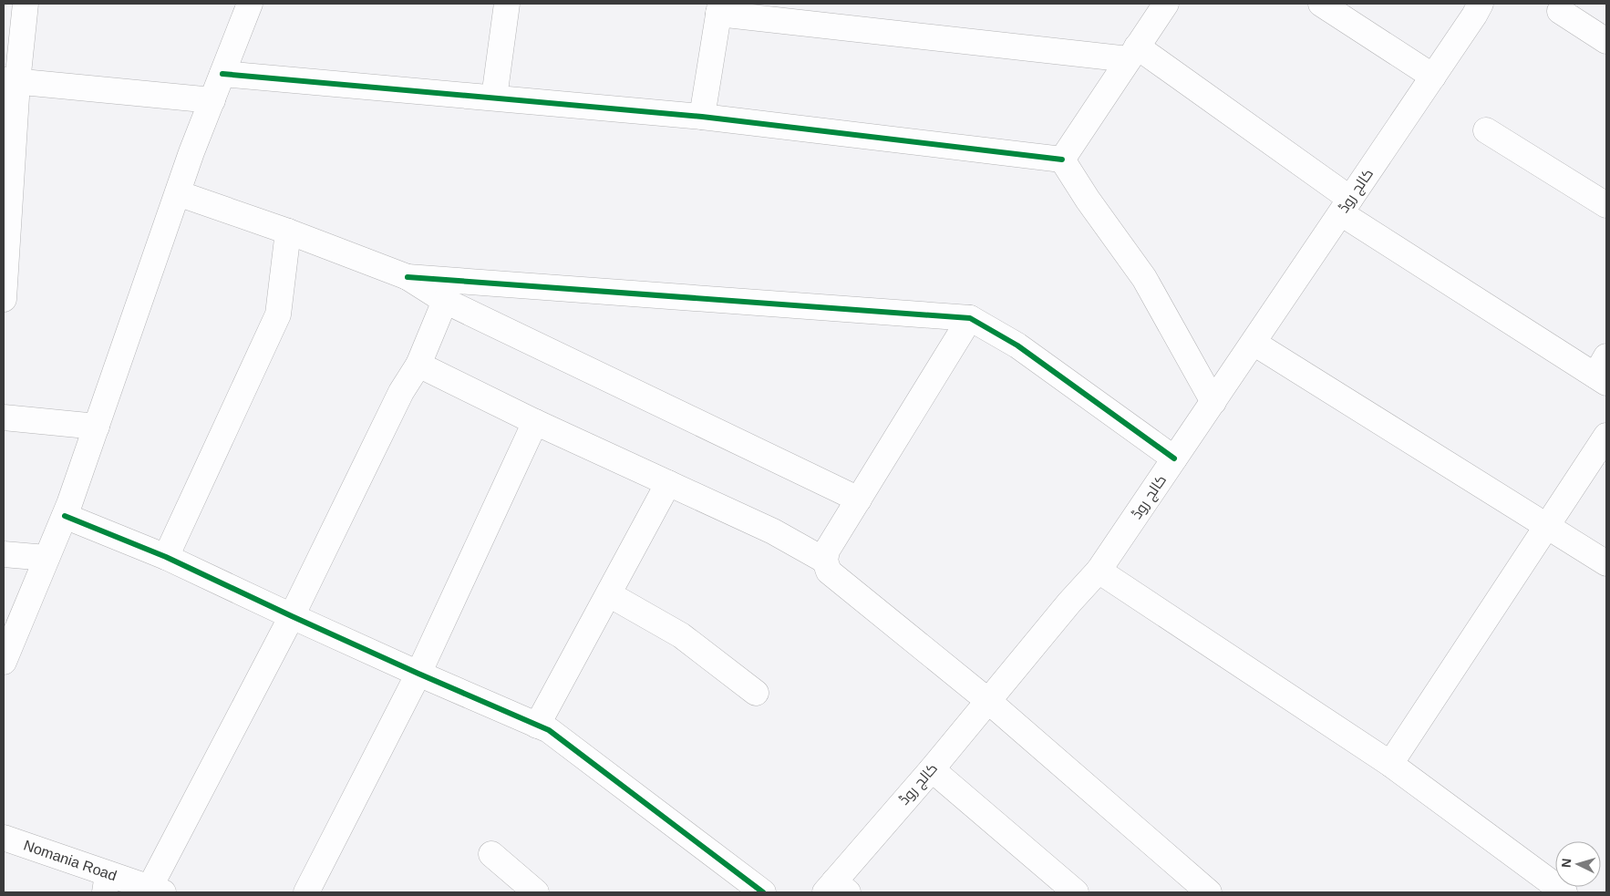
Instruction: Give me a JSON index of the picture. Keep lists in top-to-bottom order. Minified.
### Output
{"streets":{"street":["کالج روڈ","Nomania Road"]},"north":"left"}
